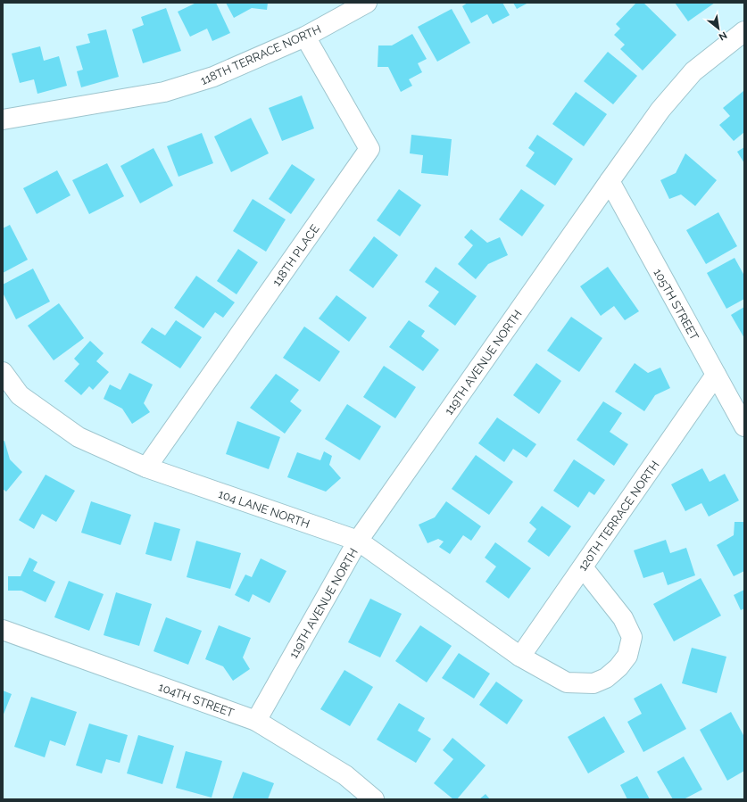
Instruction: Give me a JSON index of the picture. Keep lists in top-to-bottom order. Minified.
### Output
{"streets":{"street":["118TH TERRACE NORTH","118TH PLACE","105TH STREET","119TH AVENUE NORTH","104 LANE NORTH","120TH TERRACE NORTH","104TH STREET"]},"crossings":[["118TH TERRACE NORTH","118TH PLACE"],["118TH PLACE","104 LANE NORTH"],["105TH STREET","119TH AVENUE NORTH"],["105TH STREET","120TH TERRACE NORTH"],["119TH AVENUE NORTH","104 LANE NORTH"],["119TH AVENUE NORTH","104TH STREET"],["104 LANE NORTH","120TH TERRACE NORTH"]],"north":"bottom right"}
